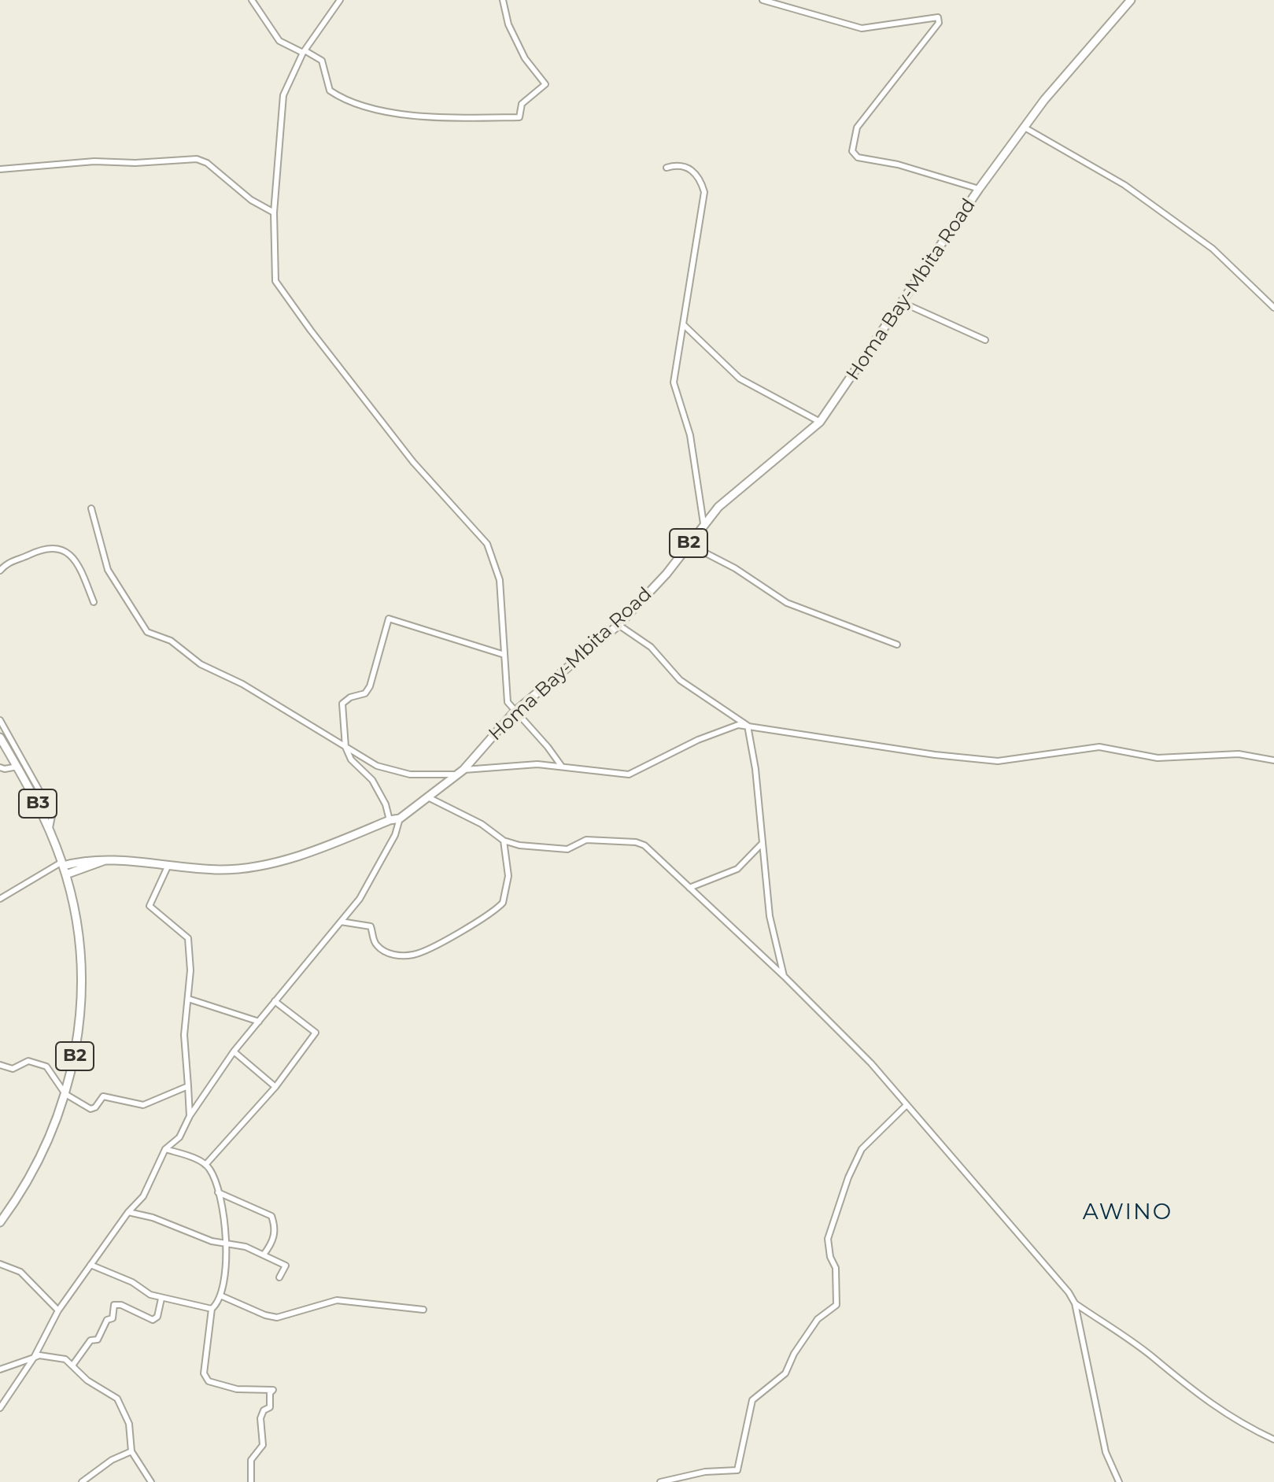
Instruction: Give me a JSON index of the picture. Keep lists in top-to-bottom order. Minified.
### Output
{"streets":{"highway":["Homa Bay-Mbita Road","B2","B3"]},"crossings":[["Homa Bay-Mbita Road","B2"],["Homa Bay-Mbita Road","B3"],["B2","B3"]],"districts":["AWINO"]}
